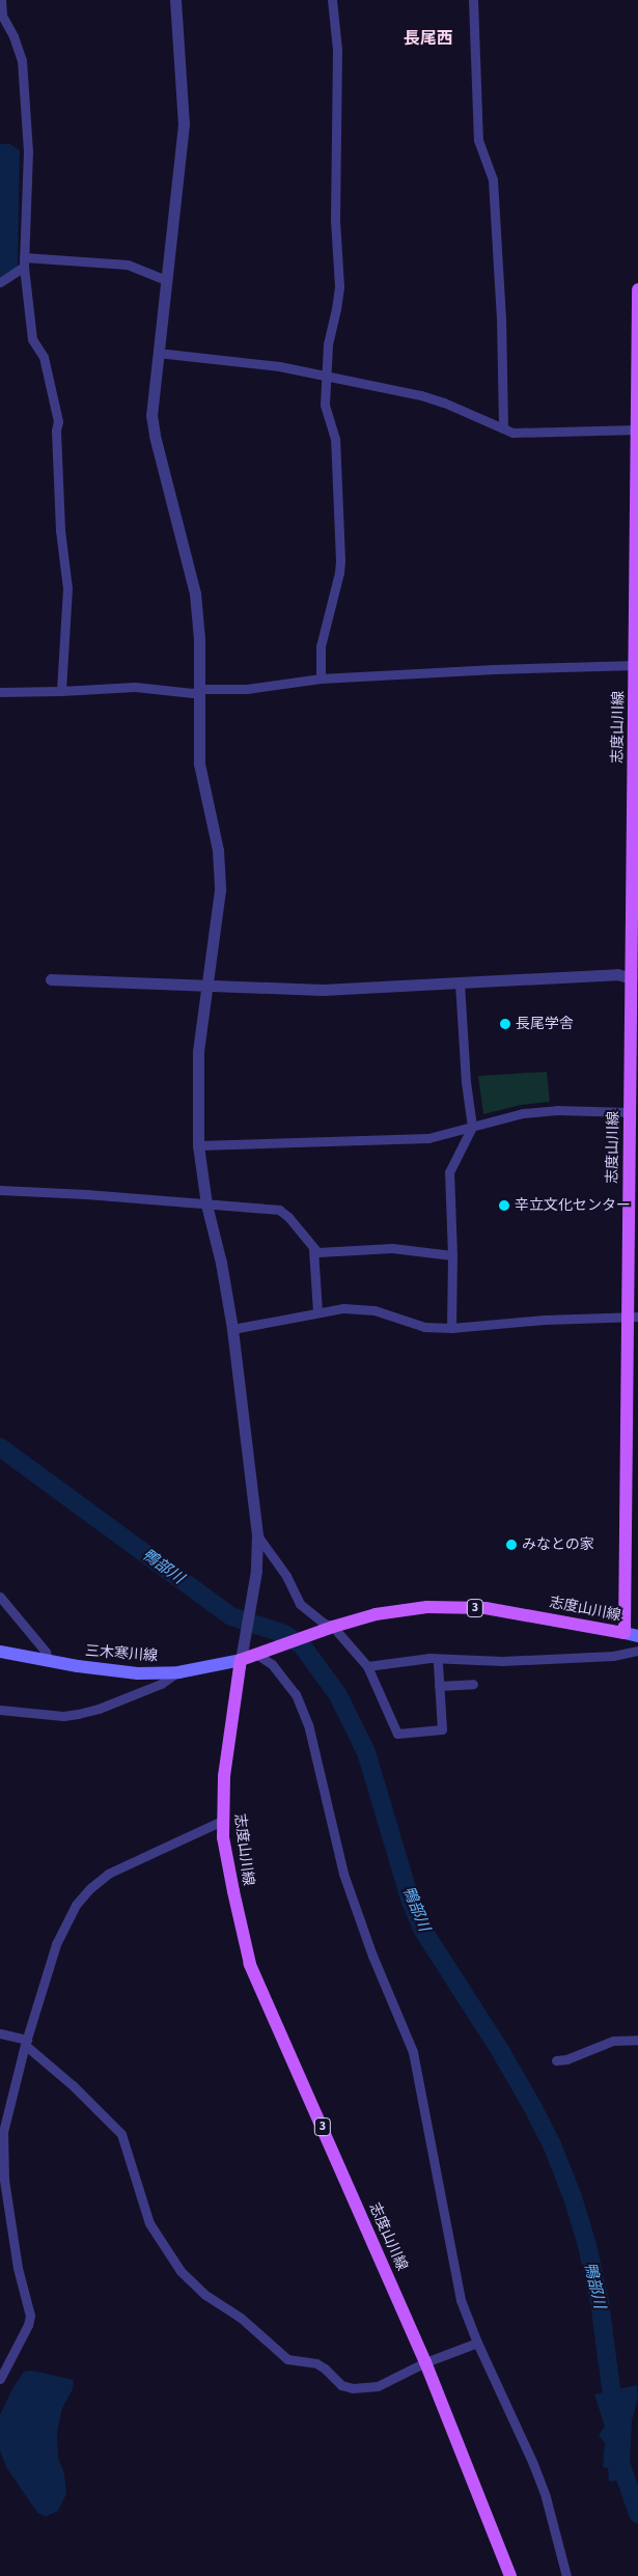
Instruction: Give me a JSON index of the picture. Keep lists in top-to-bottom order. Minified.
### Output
{"streets":{"main road":["志度山川線","3","三木寒川線"]},"crossings":[["志度山川線","三木寒川線"]],"districts":["長尾西"],"water":["鴨部川"],"places":["長尾学舎","辛立文化センター","みなとの家"]}
